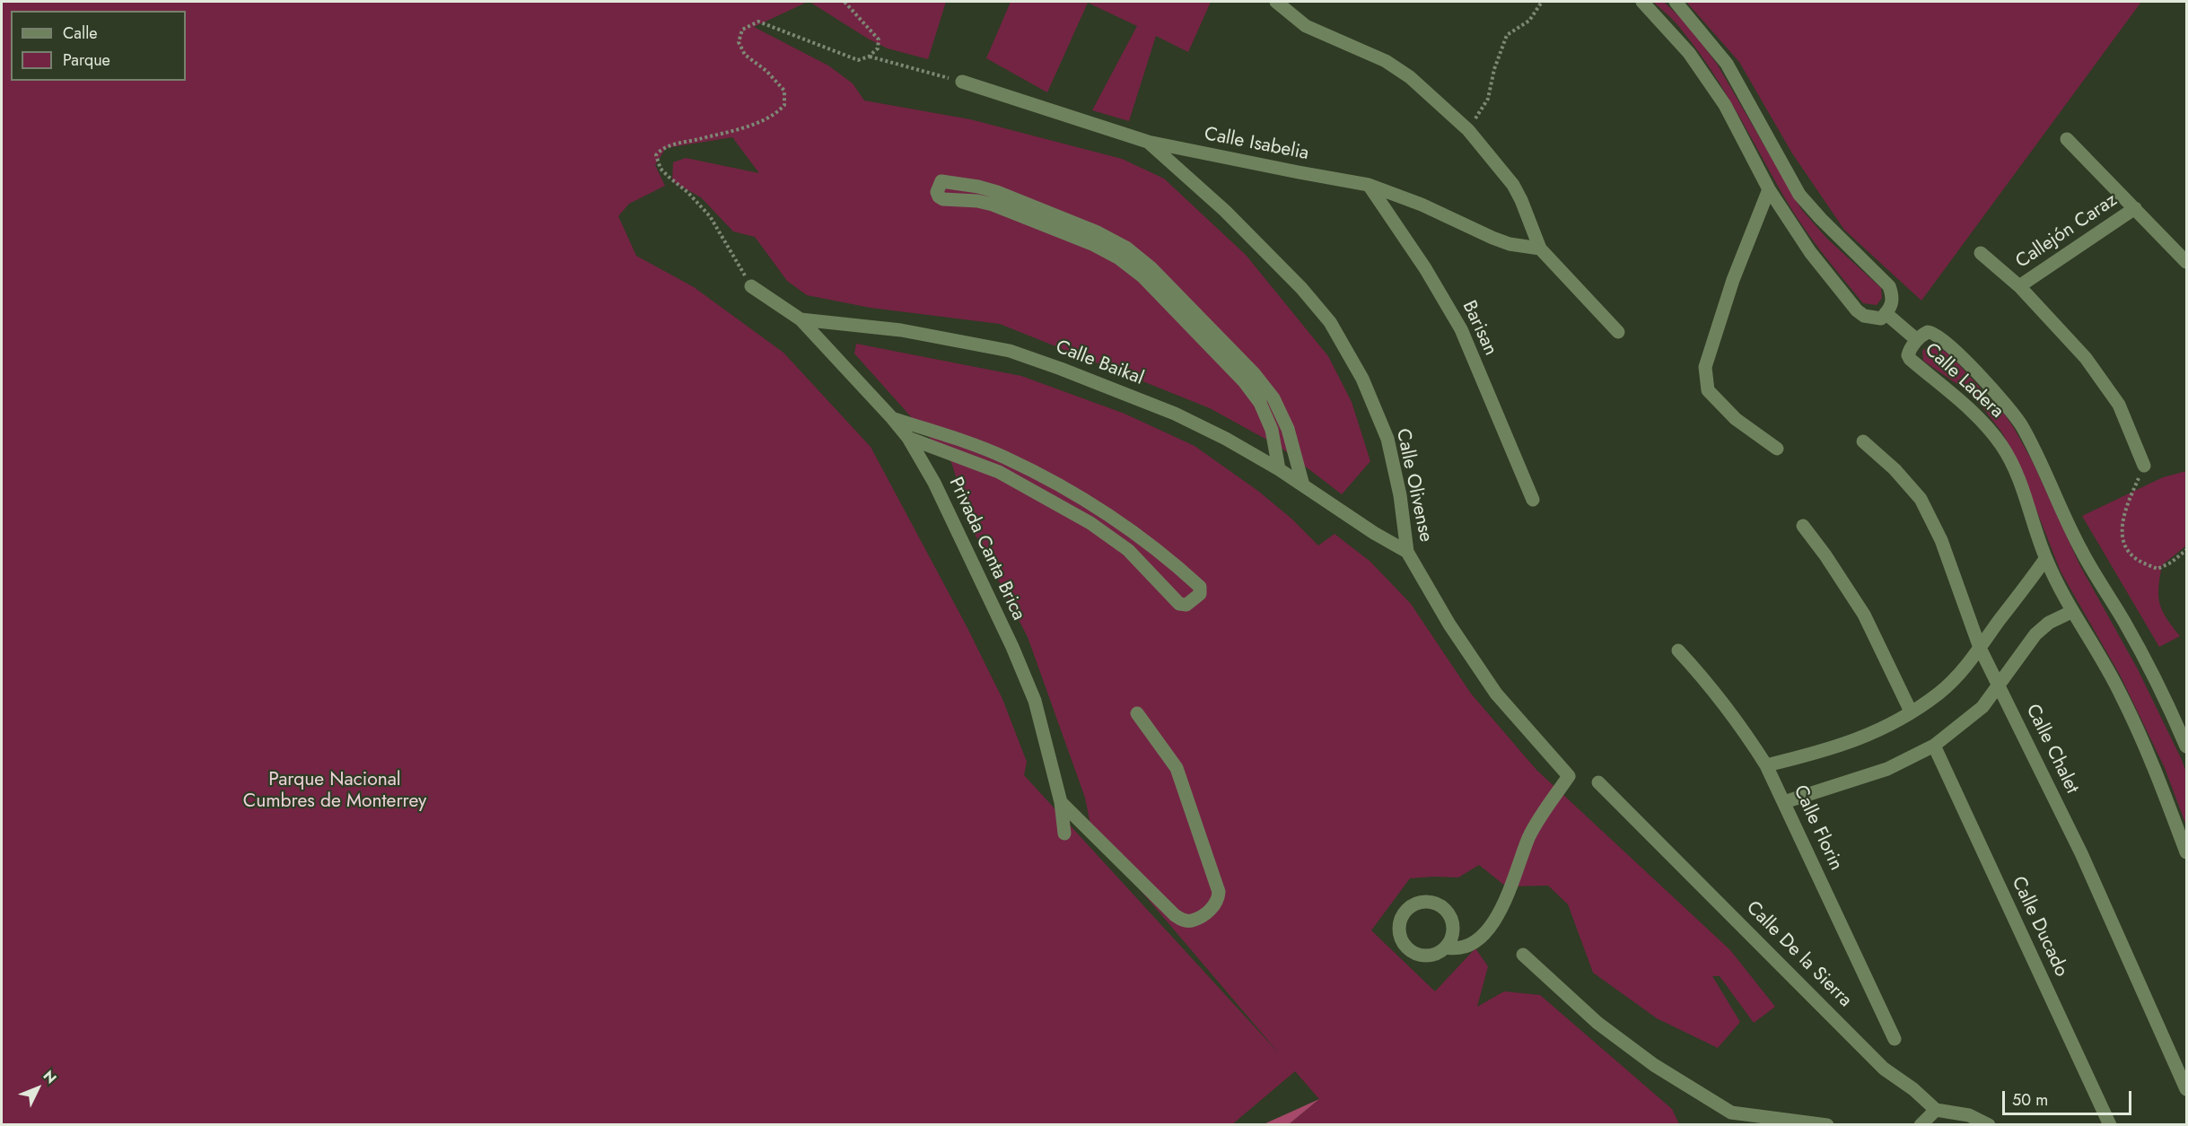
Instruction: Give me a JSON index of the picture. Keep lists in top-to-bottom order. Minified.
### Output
{"streets":{"street":["Calle Isabelia","Callejón Caraz","Barisan","Calle Baikal","Calle Ladera","Calle Olivense","Privada Canta Brica","Calle Chalet","Calle Florin","Calle Ducado","Calle De la Sierra"]},"crossings":[["Calle Isabelia","Barisan"],["Calle Isabelia","Calle Olivense"],["Calle Baikal","Calle Olivense"],["Calle Baikal","Privada Canta Brica"]],"parks":["Parque Nacional Cumbres de Monterrey"],"legend":["Calle","Parque"],"scale_bar":"50 m","north":"top right"}
